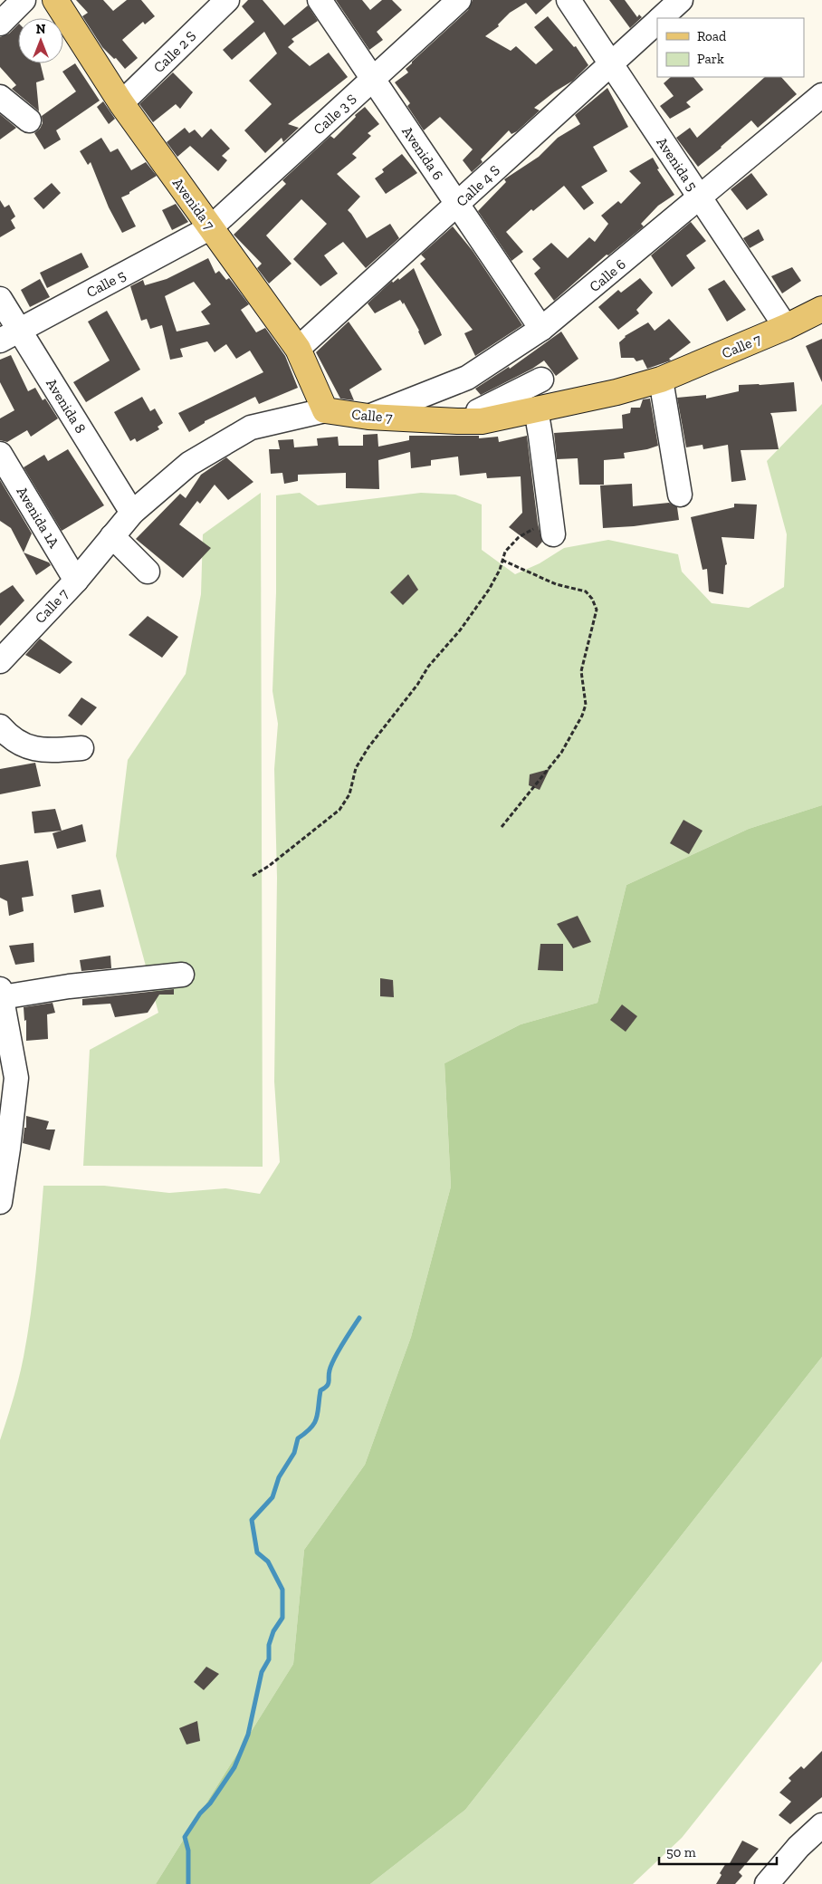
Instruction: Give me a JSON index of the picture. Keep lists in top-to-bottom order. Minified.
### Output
{"streets":{"main road":["Avenida 7","Calle 7"],"street":["Calle 2 S","Calle 3 S","Avenida 6","Avenida 5","Calle 4 S","Calle 6","Calle 5","Avenida 8","Avenida 1A"]},"crossings":[["Calle 2 S","Avenida 7"],["Calle 3 S","Avenida 6"],["Calle 3 S","Avenida 7"],["Calle 3 S","Calle 5"],["Avenida 6","Calle 4 S"],["Avenida 6","Calle 6"],["Avenida 5","Calle 4 S"],["Avenida 5","Calle 6"],["Avenida 5","Calle 7"],["Calle 4 S","Avenida 7"],["Avenida 7","Calle 5"],["Avenida 7","Calle 7"],["Calle 6","Calle 7"],["Calle 5","Avenida 8"],["Calle 7","Avenida 8"],["Calle 7","Avenida 1A"]],"legend":["Road","Park"],"scale_bar":"50 m","north":"top"}
